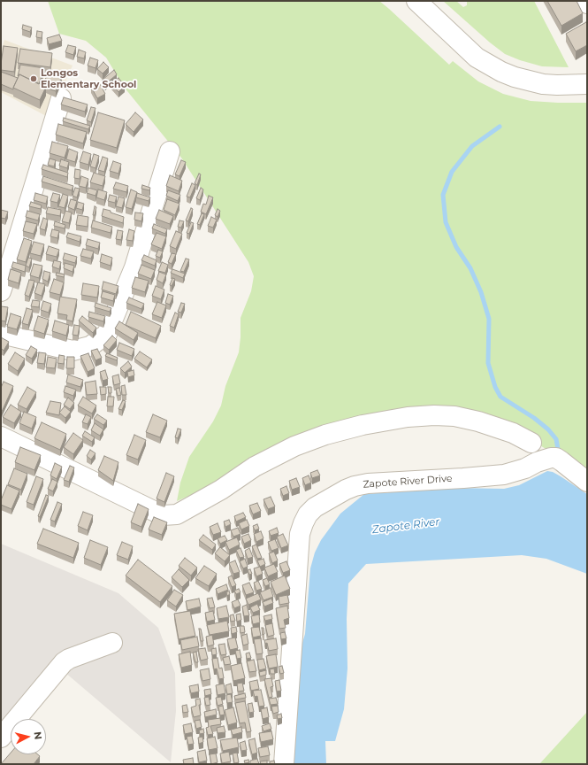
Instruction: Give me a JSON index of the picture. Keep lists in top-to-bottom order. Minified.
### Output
{"streets":{"street":["Zapote River Drive"]},"water":["Zapote River"],"places":["Longos Elementary School"],"north":"right"}
